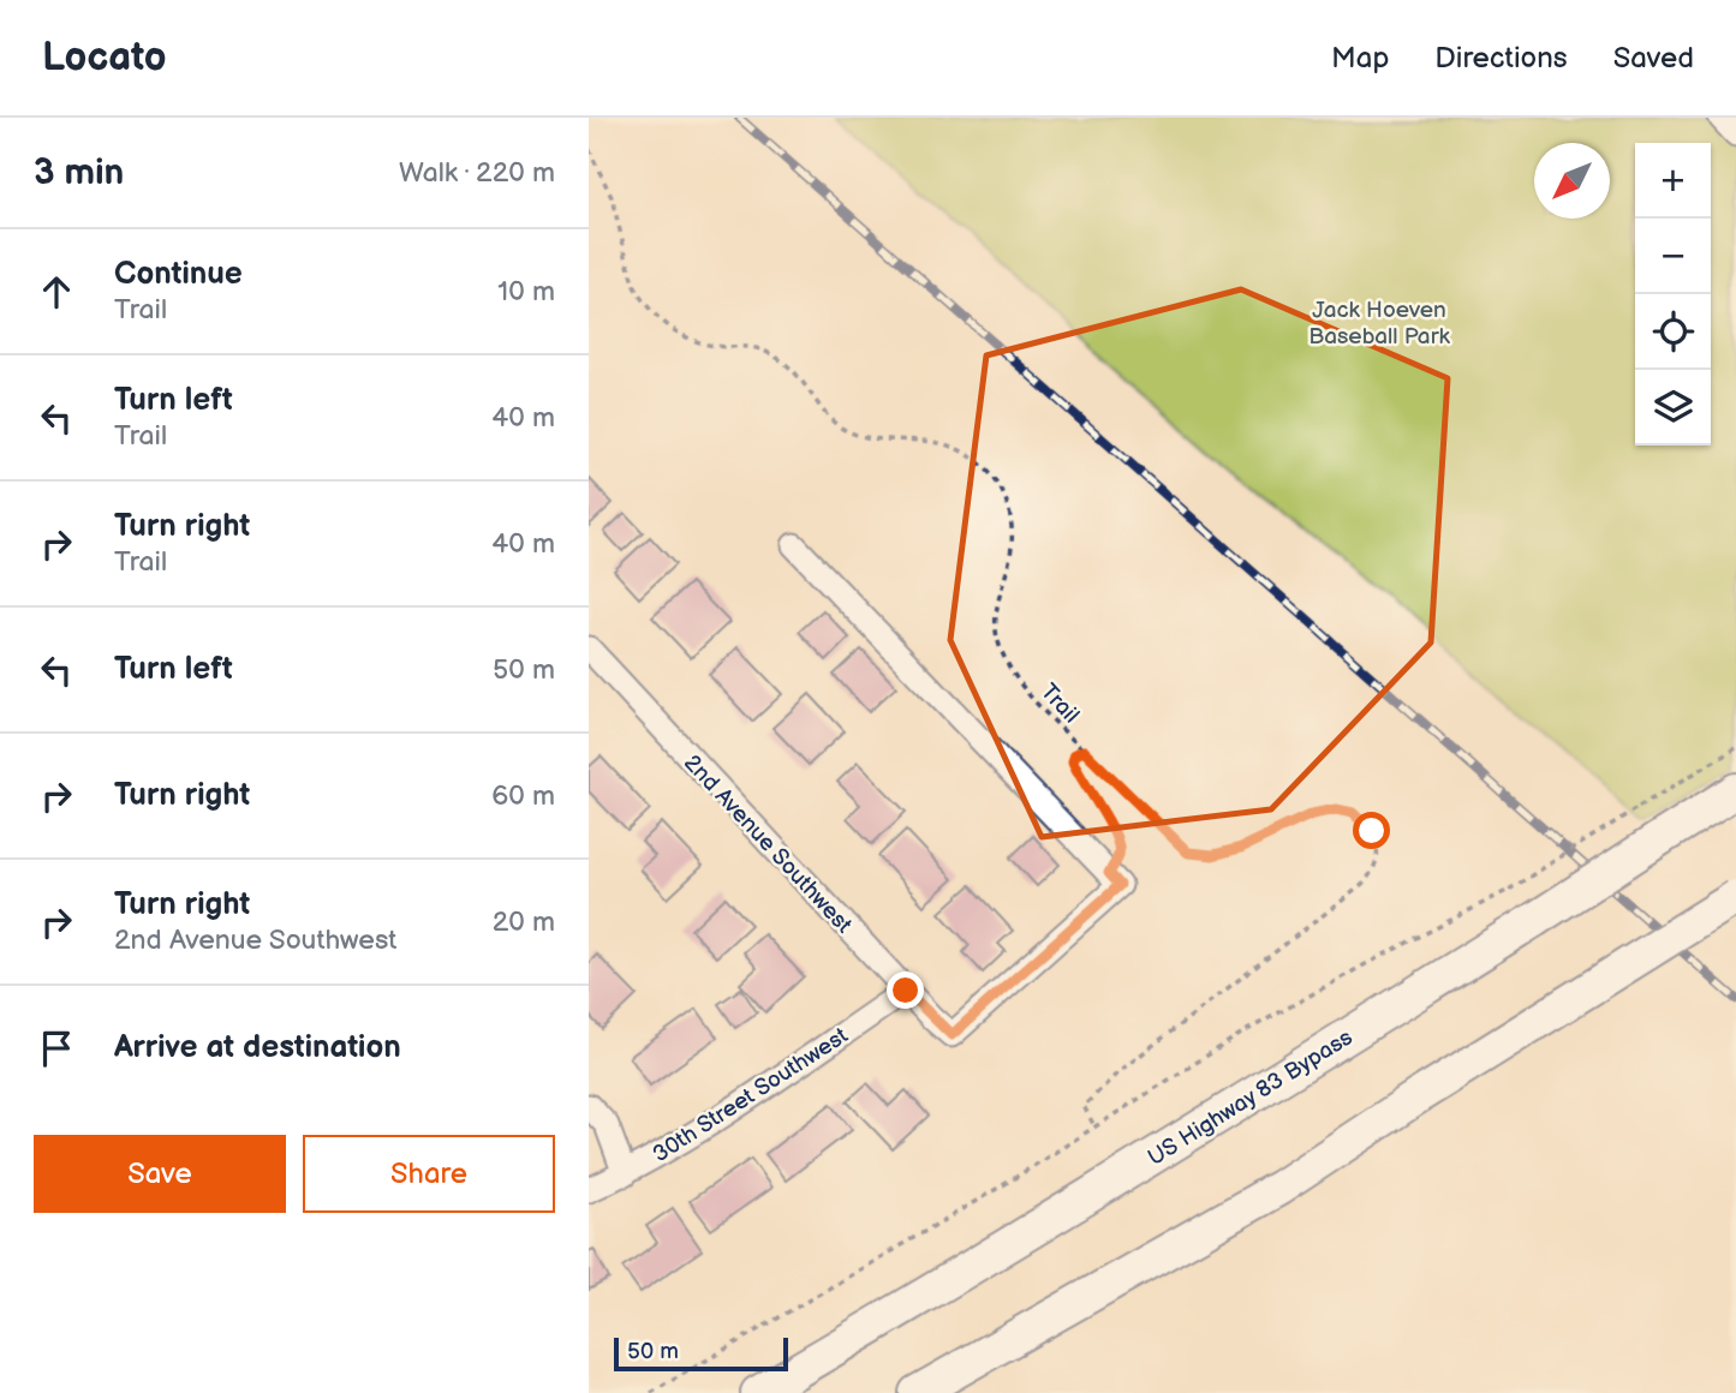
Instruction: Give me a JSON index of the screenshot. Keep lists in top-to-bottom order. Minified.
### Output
{"streets":{"highway":["US Highway 83 Bypass"],"street":["2nd Avenue Southwest","30th Street Southwest"],"path":["Trail"]},"crossings":[["2nd Avenue Southwest","30th Street Southwest"]],"parks":["Jack Hoeven Baseball Park"],"scale_bar":"50 m","north":"bottom left","page":{"header":"Locato","nav":["Map","Directions","Saved"],"heading":["3 min","Walk · 220 m"],"map_buttons":["+","−"],"list":[["Continue","Trail","10 m"],["Turn left","Trail","40 m"],["Turn right","Trail","40 m"],["Turn left","50 m"],["Turn right","60 m"],["Turn right","2nd Avenue Southwest","20 m"],"Arrive at destination"],"buttons":["Save","Share"],"scale":"50 m"}}
